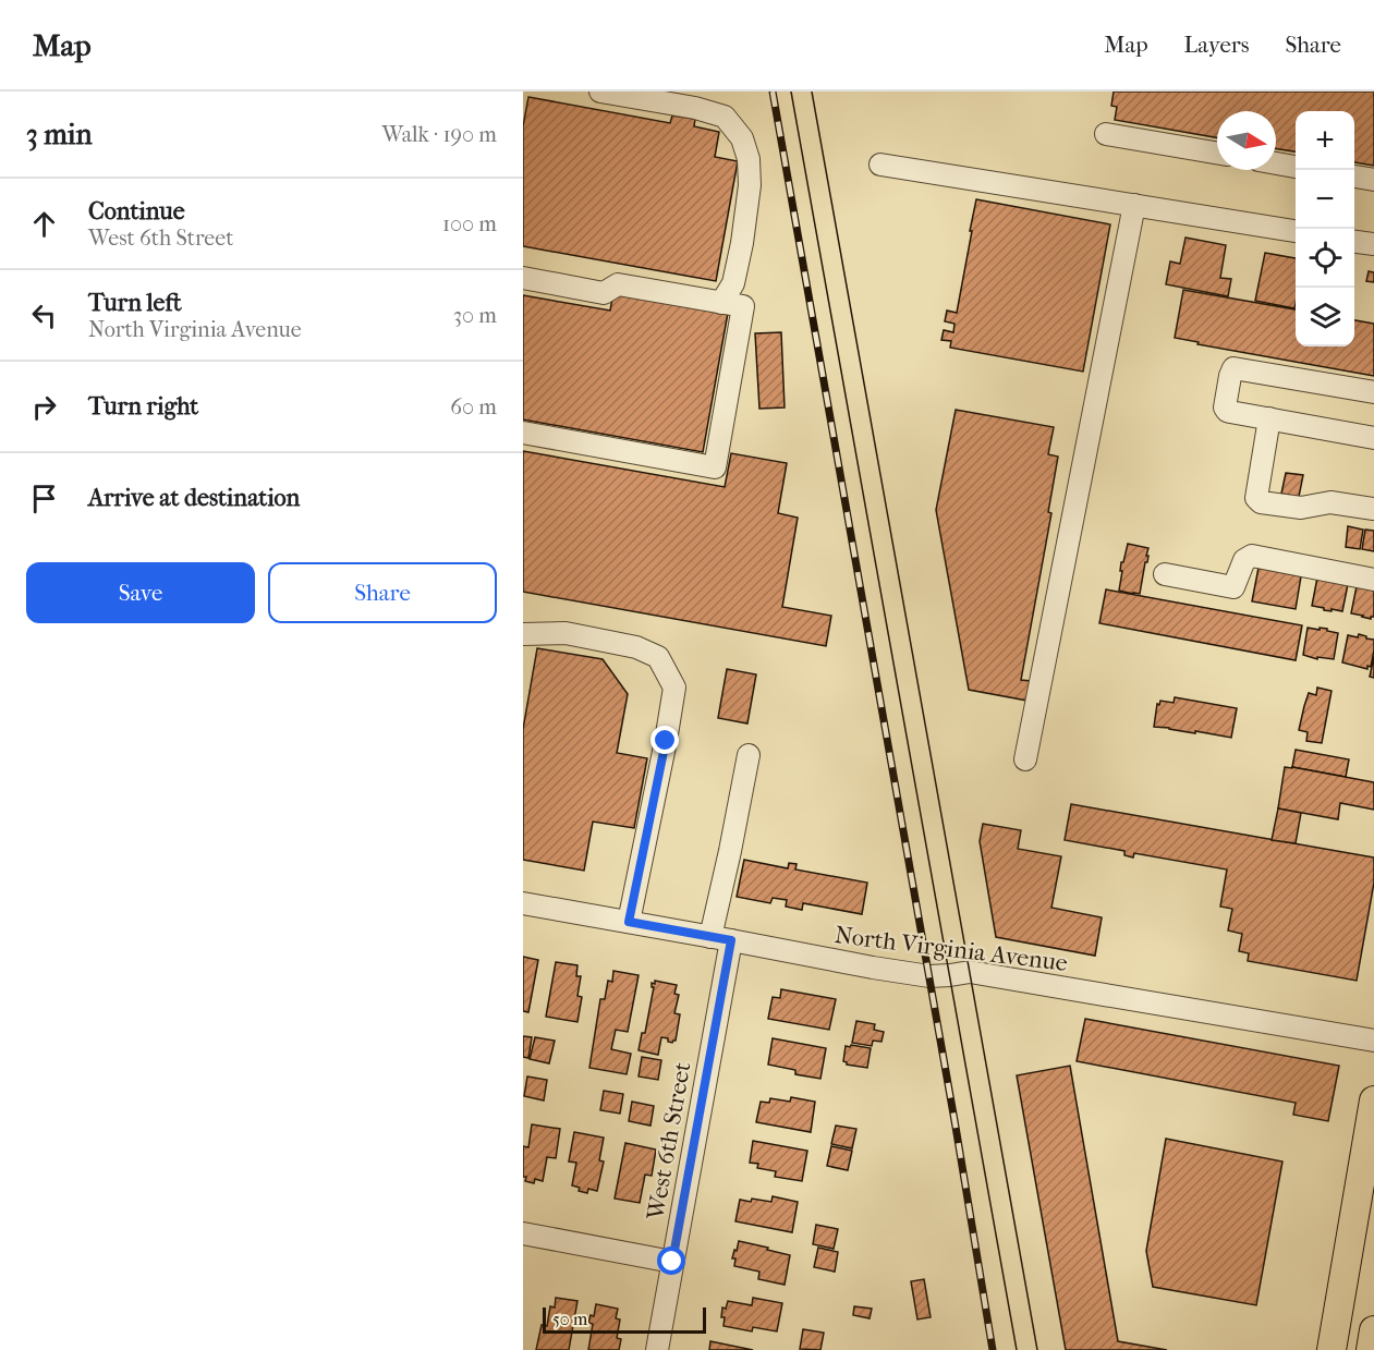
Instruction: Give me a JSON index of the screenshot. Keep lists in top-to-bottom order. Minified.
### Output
{"streets":{"street":["North Virginia Avenue","West 6th Street"]},"crossings":[["North Virginia Avenue","West 6th Street"]],"scale_bar":"50 m","north":"right","page":{"header":"Map","nav":["Map","Layers","Share"],"heading":["3 min","Walk · 190 m"],"map_buttons":["+","−"],"list":[["Continue","West 6th Street","100 m"],["Turn left","North Virginia Avenue","30 m"],["Turn right","60 m"],"Arrive at destination"],"buttons":["Save","Share"],"scale":"50 m"}}
